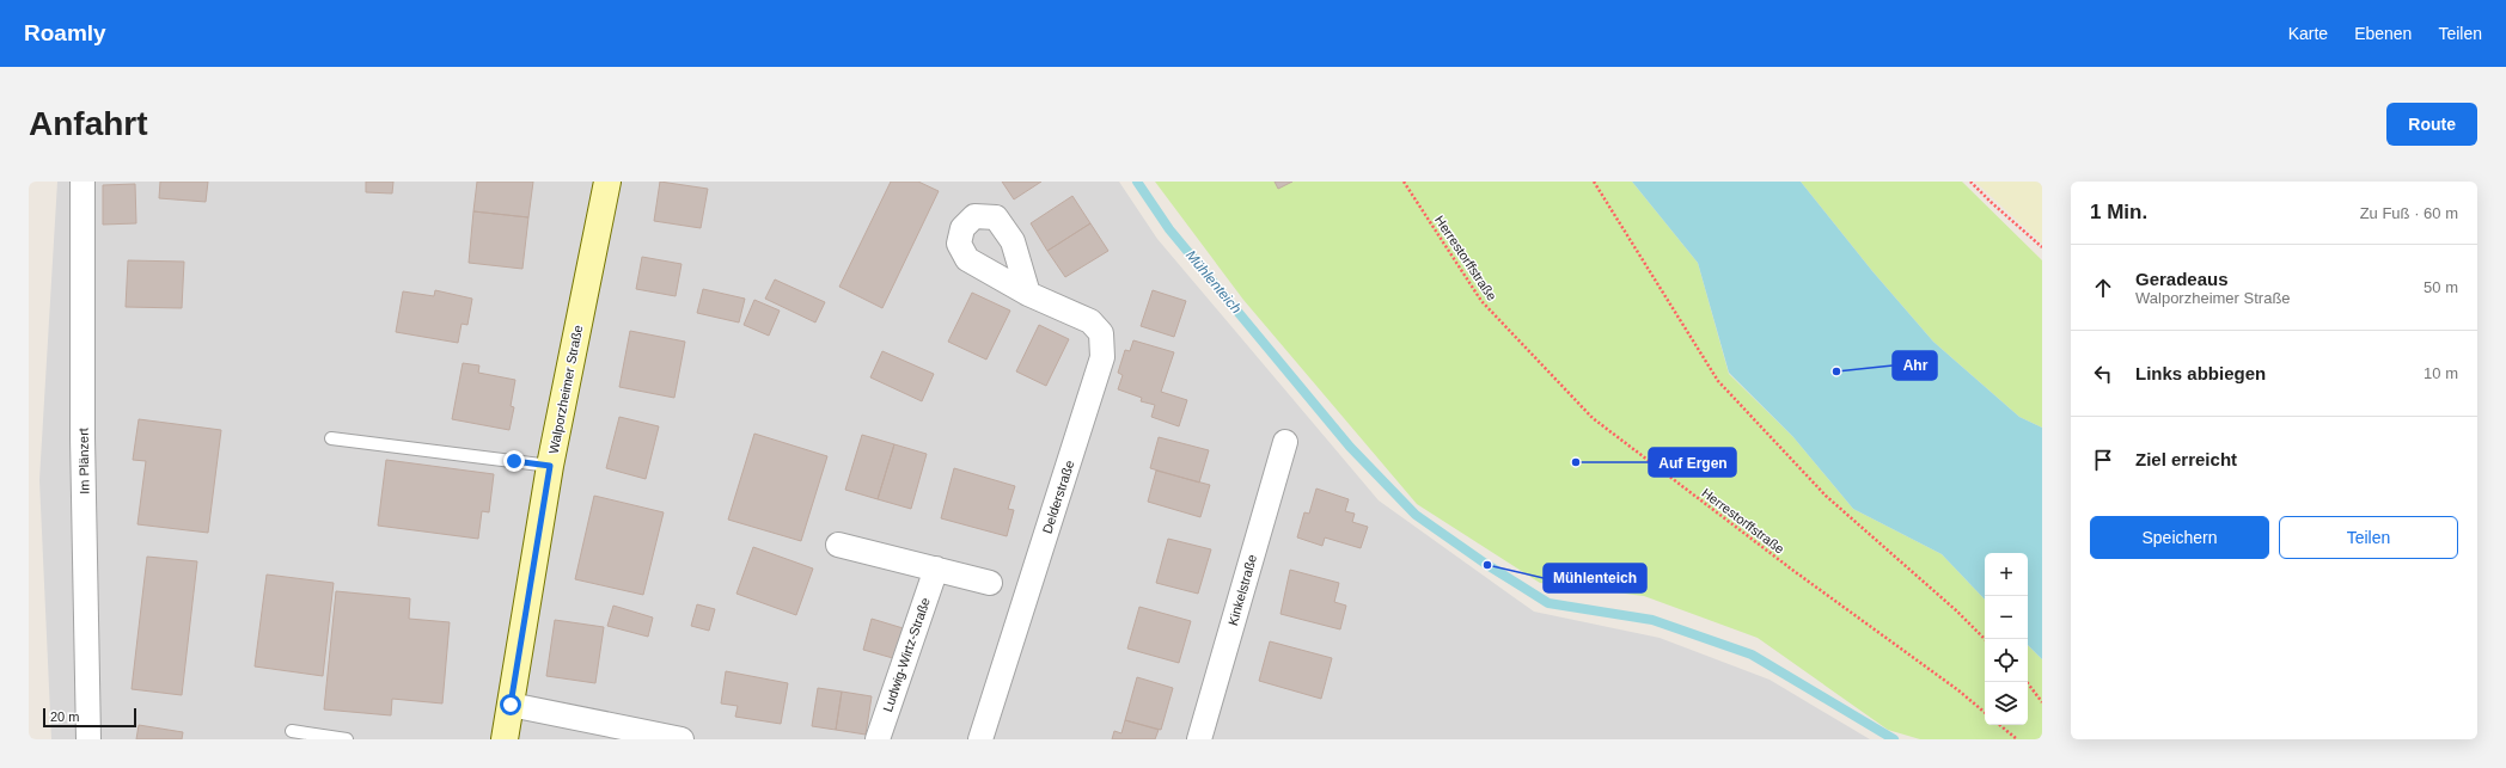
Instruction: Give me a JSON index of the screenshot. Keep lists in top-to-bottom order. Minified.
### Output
{"streets":{"street":["Walporzheimer Straße","Im Plänzert","Delderstraße","Kinkelstraße","Ludwig-Wirtz-Straße"],"path":["Herrestorffstraße"]},"water":["Mühlenteich"],"places":["Ahr","Auf Ergen","Mühlenteich"],"scale_bar":"20 m","page":{"header":"Roamly","nav":["Karte","Ebenen","Teilen"],"buttons":["Route",["Speichern","Teilen"]],"title":"Anfahrt","heading":["1 Min.","Zu Fuß · 60 m"],"list":[["Geradeaus","Walporzheimer Straße","50 m"],["Links abbiegen","10 m"],"Ziel erreicht"],"map_buttons":["+","−"],"scale":"20 m"}}
